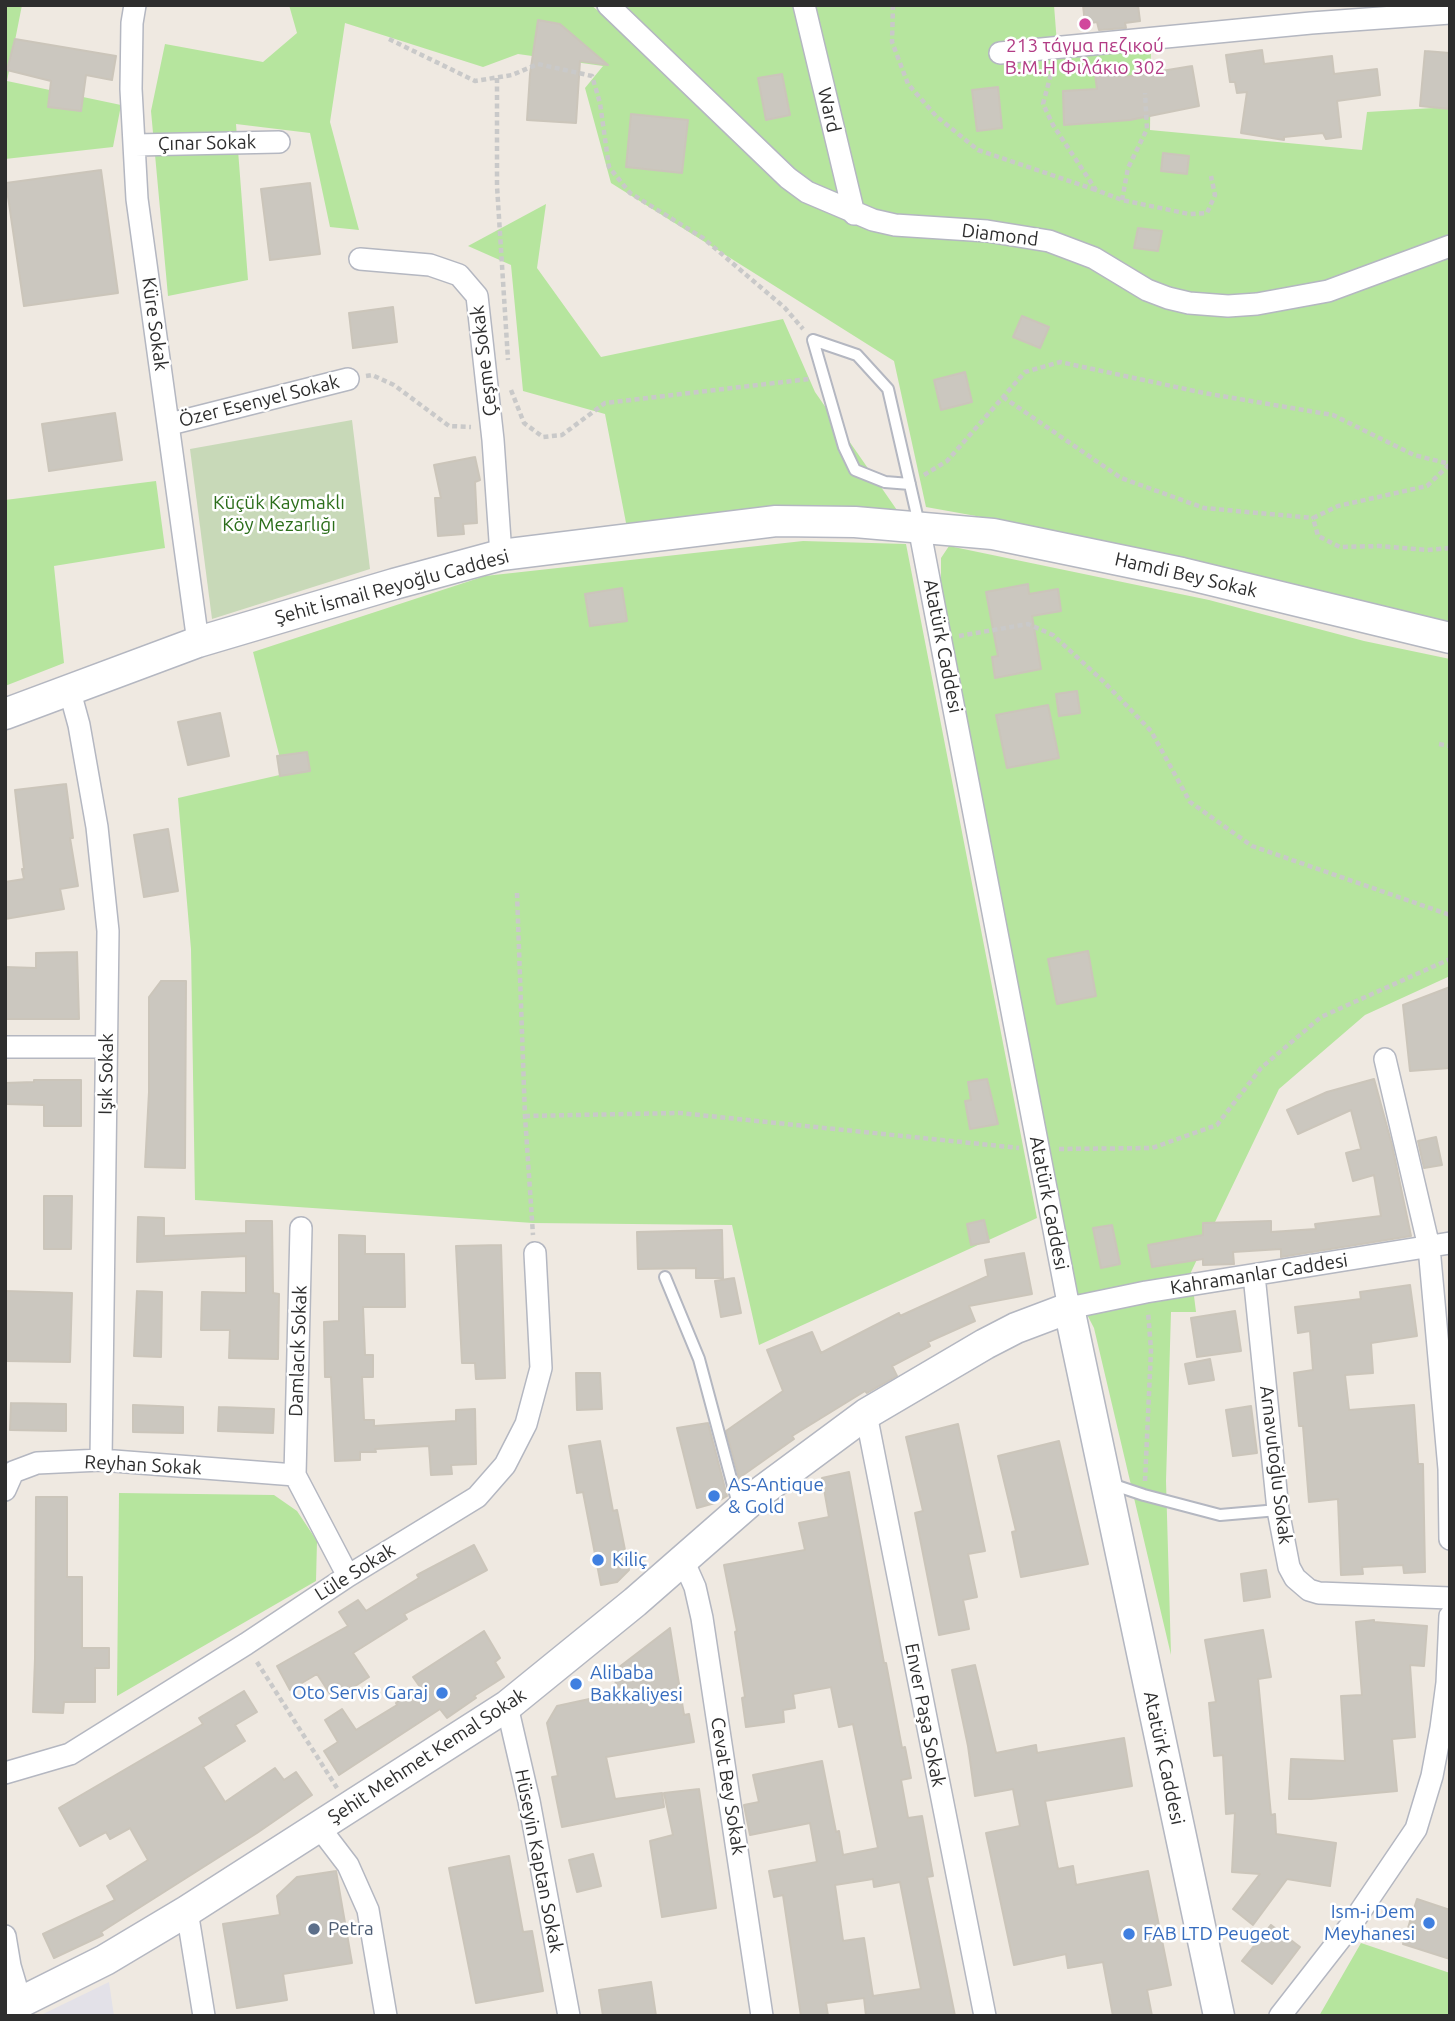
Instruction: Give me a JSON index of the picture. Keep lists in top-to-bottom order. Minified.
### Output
{"streets":{"street":["Ward","Çınar Sokak","Diamond","Küre Sokak","Çeşme Sokak","Özer Esenyel Sokak","Hamdi Bey Sokak","Şehit İsmail Reyoğlu Caddesi","Atatürk Caddesi","Işık Sokak","Kahramanlar Caddesi","Damlacık Sokak","Reyhan Sokak","Arnavutoğlu Sokak","Lüle Sokak","Enver Paşa Sokak","Şehit Mehmet Kemal Sokak","Cevat Bey Sokak","Hüseyin Kaptan Sokak"]},"crossings":[["Ward","Diamond"],["Çınar Sokak","Küre Sokak"],["Küre Sokak","Özer Esenyel Sokak"],["Küre Sokak","Şehit İsmail Reyoğlu Caddesi"],["Çeşme Sokak","Şehit İsmail Reyoğlu Caddesi"],["Hamdi Bey Sokak","Şehit İsmail Reyoğlu Caddesi"],["Hamdi Bey Sokak","Atatürk Caddesi"],["Şehit İsmail Reyoğlu Caddesi","Atatürk Caddesi"],["Şehit İsmail Reyoğlu Caddesi","Işık Sokak"],["Atatürk Caddesi","Kahramanlar Caddesi"],["Atatürk Caddesi","Şehit Mehmet Kemal Sokak"],["Işık Sokak","Reyhan Sokak"],["Kahramanlar Caddesi","Arnavutoğlu Sokak"],["Kahramanlar Caddesi","Şehit Mehmet Kemal Sokak"],["Damlacık Sokak","Reyhan Sokak"],["Enver Paşa Sokak","Şehit Mehmet Kemal Sokak"],["Şehit Mehmet Kemal Sokak","Cevat Bey Sokak"],["Şehit Mehmet Kemal Sokak","Hüseyin Kaptan Sokak"]],"parks":["Küçük Kaymaklı Köy Mezarlığı"],"places":["213 τάγμα πεζικού B.M.H Φιλάκιο 302","AS-Antique & Gold","Kiliç","Alibaba Bakkaliyesi","Oto Servis Garaj","Ism-i Dem Meyhanesi","Petra","FAB LTD Peugeot"]}
